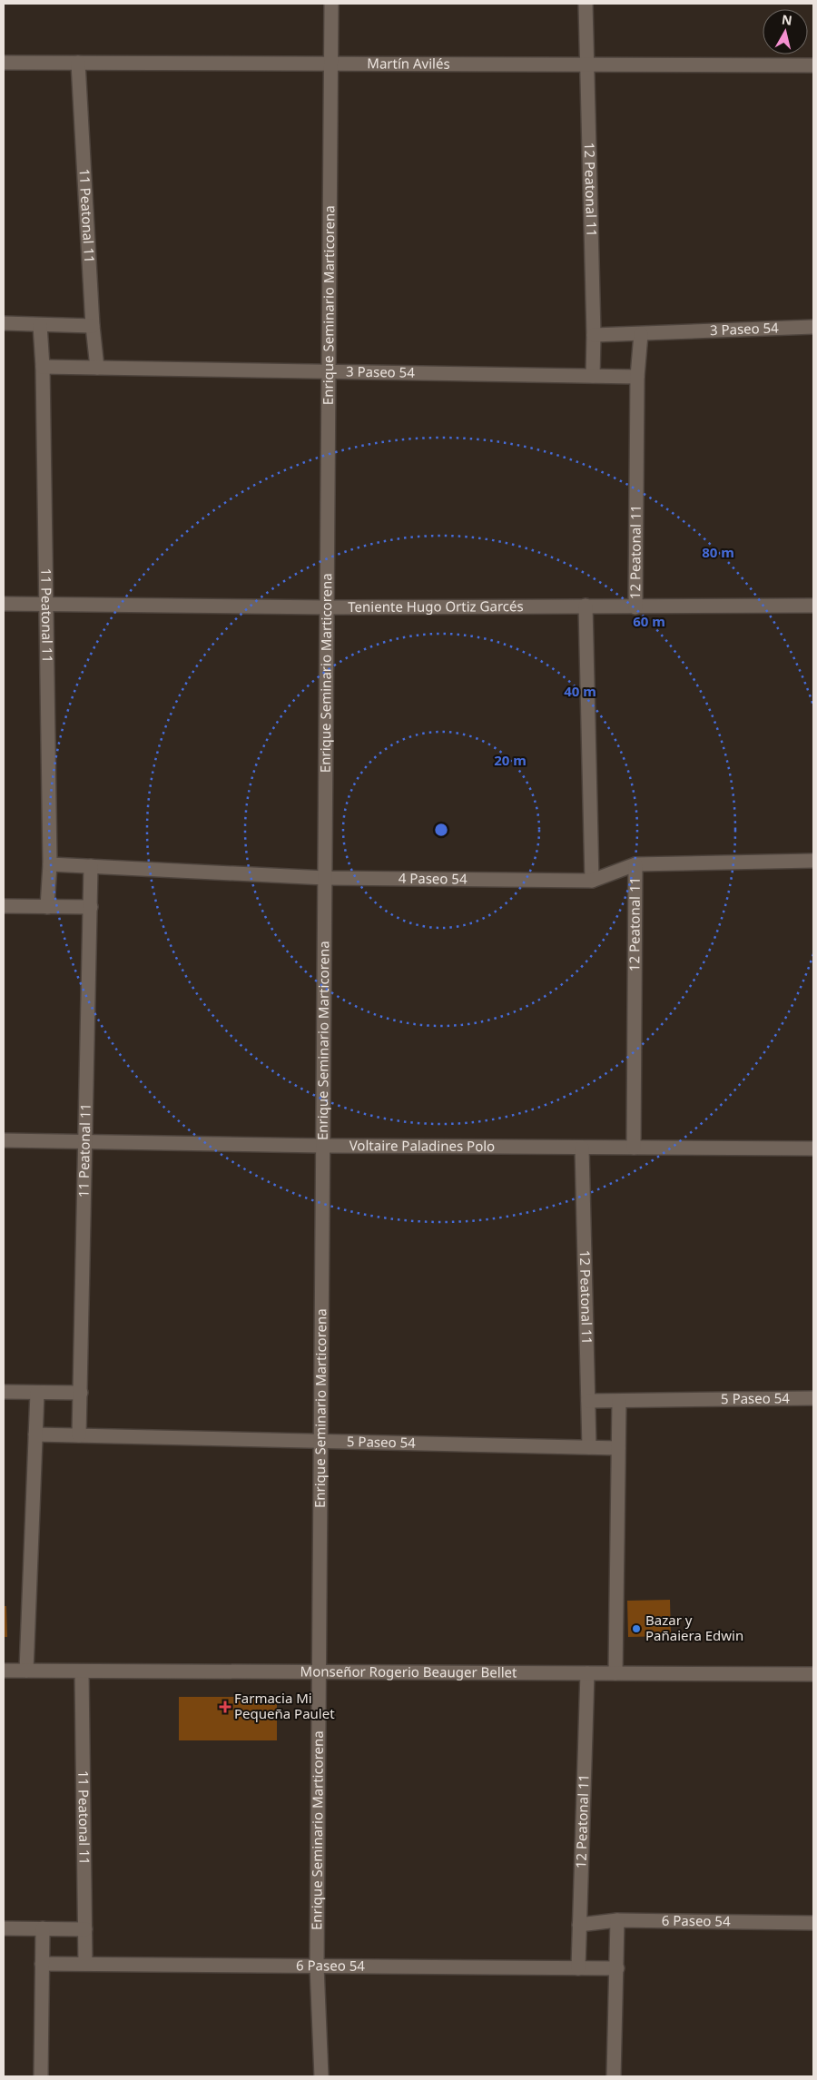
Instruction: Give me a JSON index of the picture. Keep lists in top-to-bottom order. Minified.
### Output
{"streets":{"street":["Martín Avilés","12 Peatonal 11","11 Peatonal 11","Enrique Seminario Marticorena","3 Paseo 54","Teniente Hugo Ortiz Garcés","4 Paseo 54","Voltaire Paladines Polo","5 Paseo 54","Monseñor Rogerio Beauger Bellet","6 Paseo 54"]},"crossings":[["Martín Avilés","12 Peatonal 11"],["Martín Avilés","11 Peatonal 11"],["Martín Avilés","Enrique Seminario Marticorena"],["12 Peatonal 11","3 Paseo 54"],["12 Peatonal 11","Teniente Hugo Ortiz Garcés"],["12 Peatonal 11","4 Paseo 54"],["12 Peatonal 11","Voltaire Paladines Polo"],["12 Peatonal 11","5 Paseo 54"],["12 Peatonal 11","Monseñor Rogerio Beauger Bellet"],["12 Peatonal 11","6 Paseo 54"],["11 Peatonal 11","3 Paseo 54"],["11 Peatonal 11","Teniente Hugo Ortiz Garcés"],["11 Peatonal 11","4 Paseo 54"],["11 Peatonal 11","Voltaire Paladines Polo"],["11 Peatonal 11","5 Paseo 54"],["11 Peatonal 11","Monseñor Rogerio Beauger Bellet"],["11 Peatonal 11","6 Paseo 54"],["Enrique Seminario Marticorena","3 Paseo 54"],["Enrique Seminario Marticorena","Teniente Hugo Ortiz Garcés"],["Enrique Seminario Marticorena","4 Paseo 54"],["Enrique Seminario Marticorena","Voltaire Paladines Polo"],["Enrique Seminario Marticorena","5 Paseo 54"],["Enrique Seminario Marticorena","Monseñor Rogerio Beauger Bellet"],["Enrique Seminario Marticorena","6 Paseo 54"]],"places":{"other":["Bazar y Pañaiera Edwin"],"health":["Farmacia Mi Pequeña Paulet"]},"north":"top","rings":["80 m","60 m","40 m","20 m"]}
